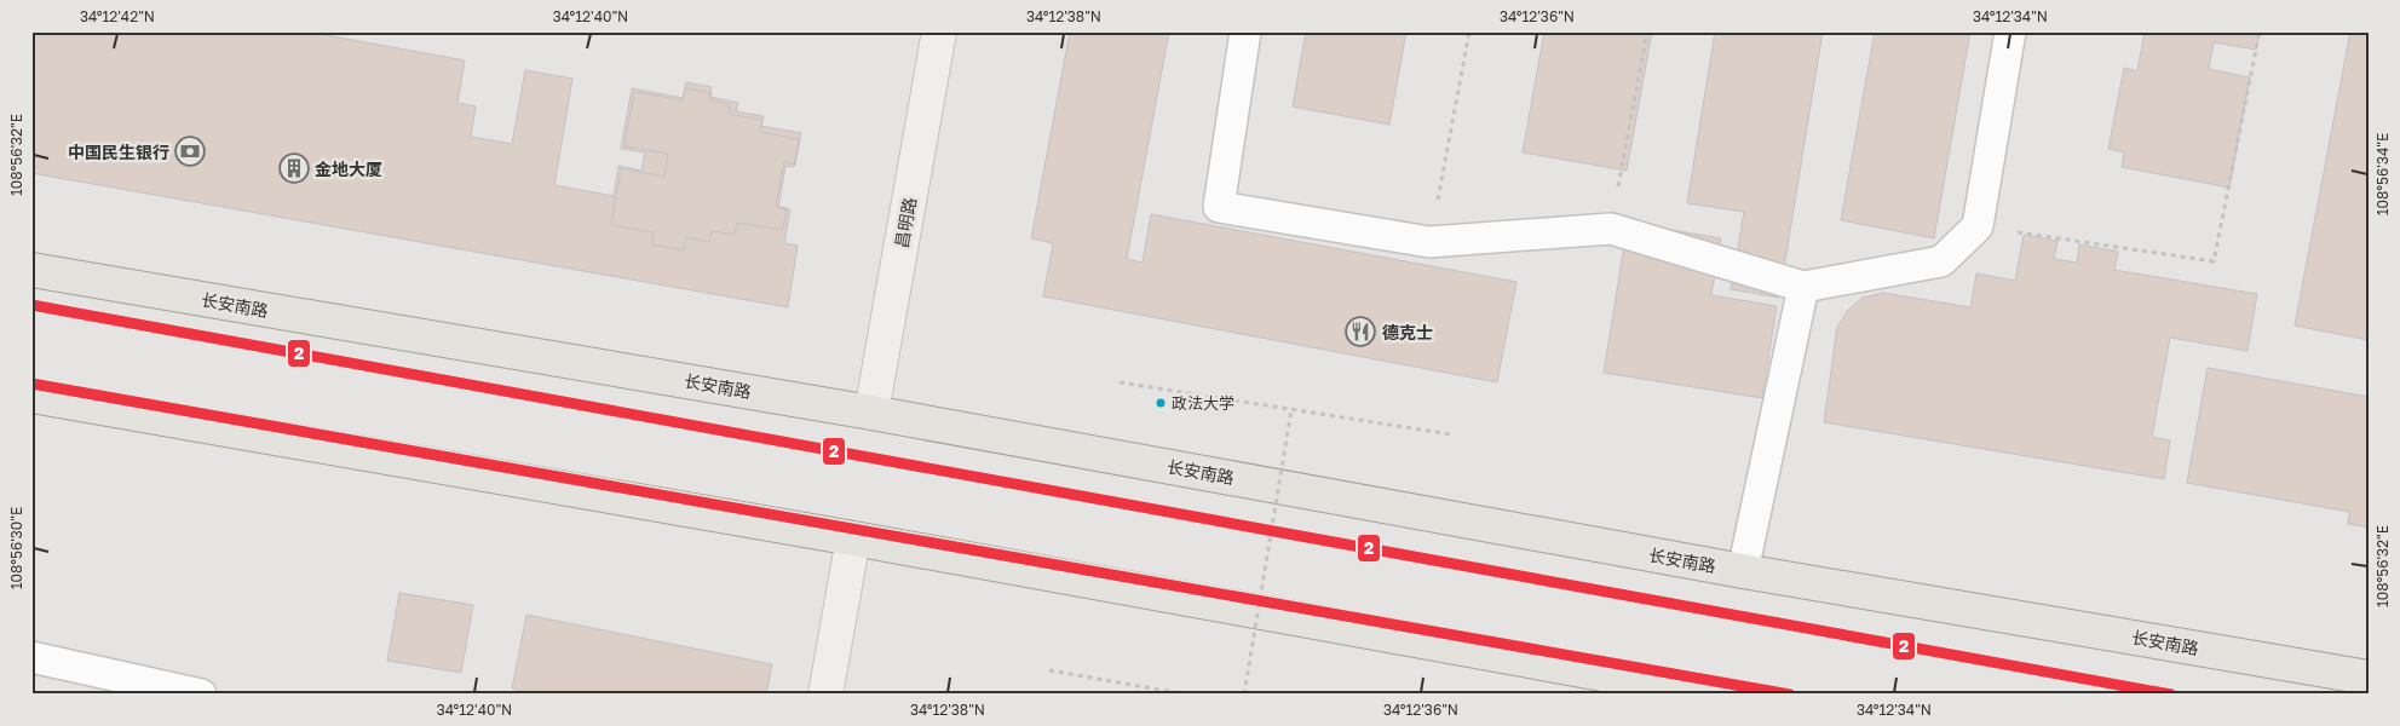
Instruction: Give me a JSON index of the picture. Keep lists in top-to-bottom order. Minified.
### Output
{"streets":{"main road":["长安南路"],"street":["昌明路"]},"crossings":[["昌明路","长安南路"]],"places":{"bank":["中国民生银行"],"building":["金地大厦"],"restaurant":["德克士"],"other":["政法大学"]},"lines":["transit line 2"],"coordinates":["34°12'42\"N","34°12'40\"N","34°12'38\"N","34°12'36\"N","34°12'34\"N","108°56'32\"E","108°56'34\"E","108°56'30\"E"]}
